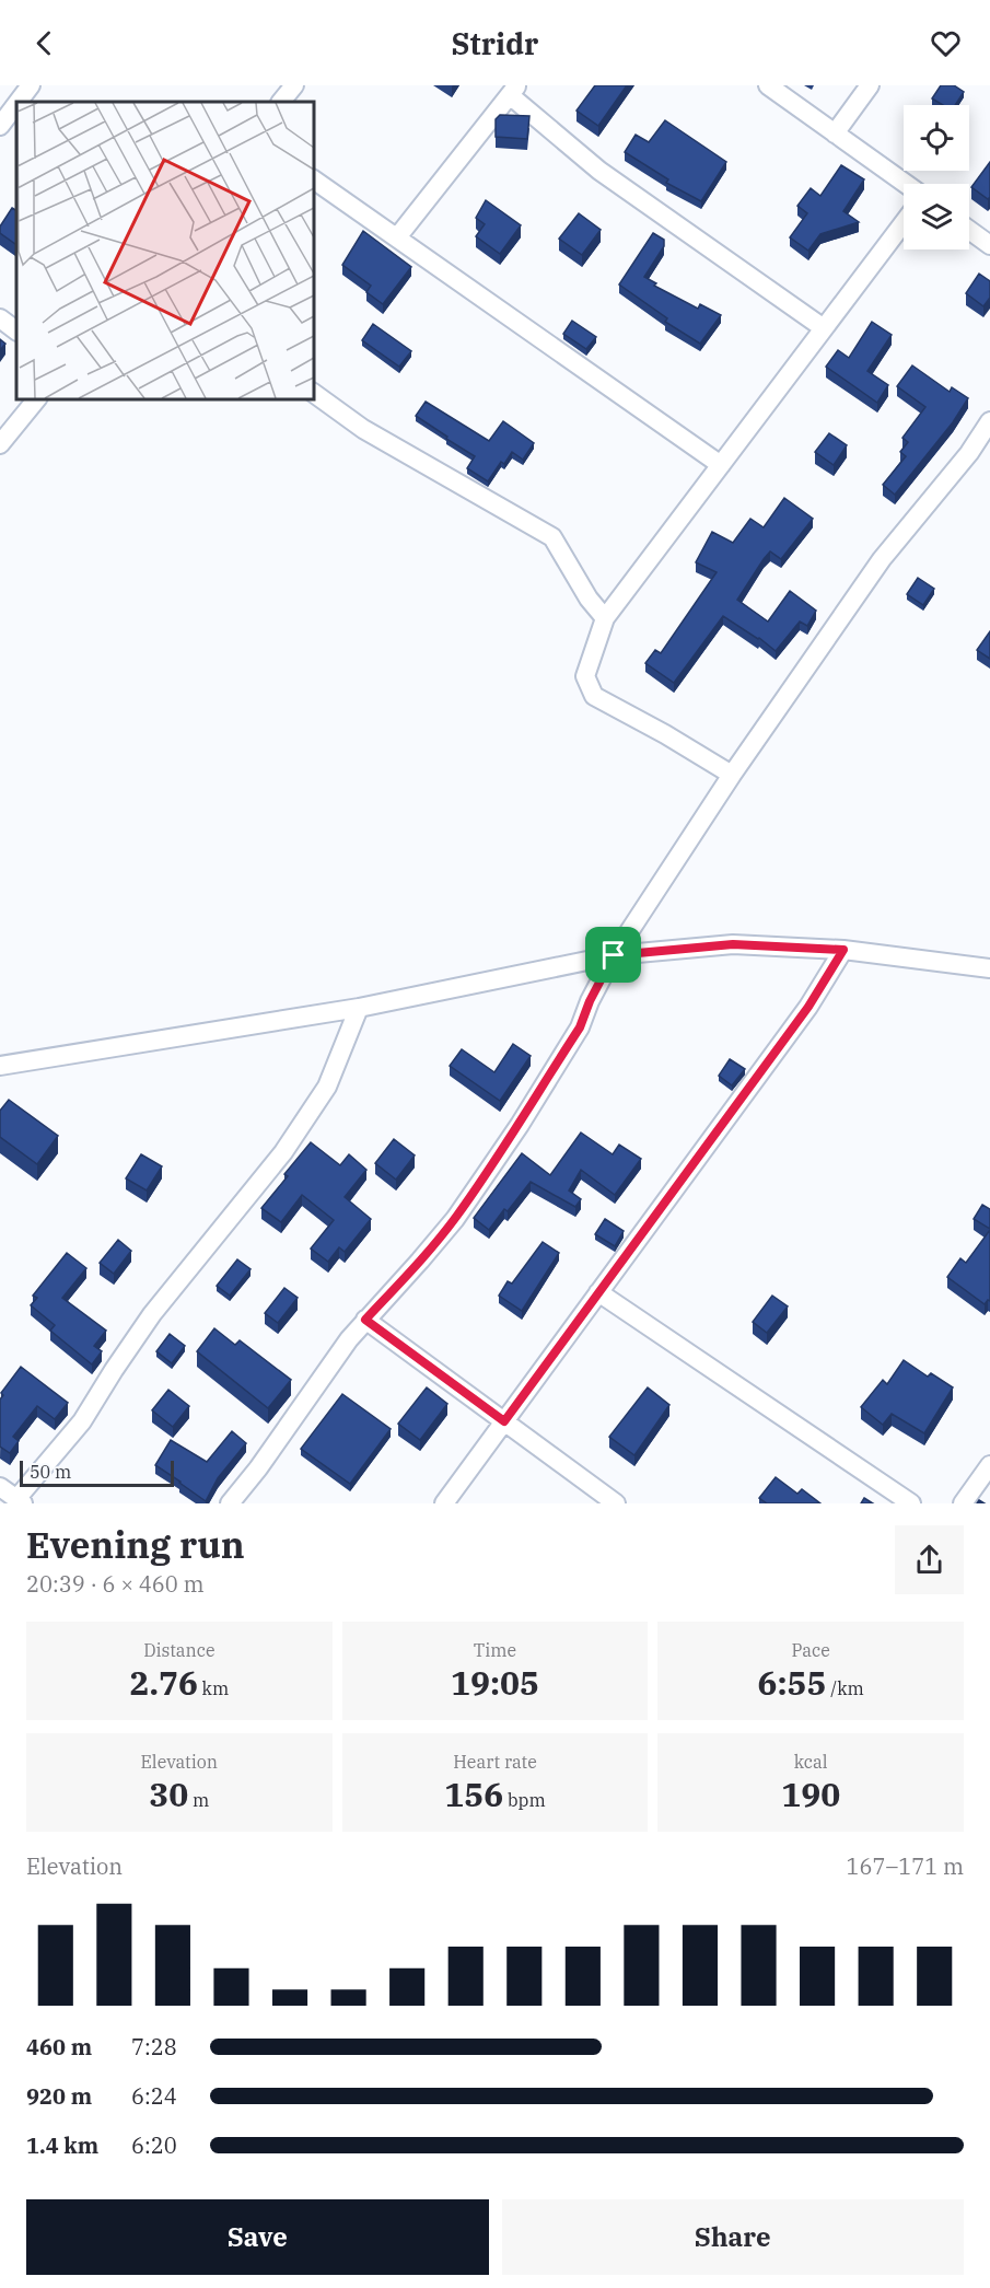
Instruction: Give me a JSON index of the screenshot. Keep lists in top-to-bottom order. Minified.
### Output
{"scale_bar":"50 m","page":{"header":"Stridr","scale":"50 m","heading":["Evening run","20:39 · 6 × 460 m"],"stats":[["Distance","2.76 km"],["Time","19:05"],["Pace","6:55 /km"],["Elevation","30 m"],["Heart rate","156 bpm"],["kcal","190"]],"chart":["Elevation","167–171 m"],"list":[{"name":"460 m","note":"7:28"},{"name":"920 m","note":"6:24"},{"name":"1.4 km","note":"6:20"}],"buttons":["Save","Share"]}}
